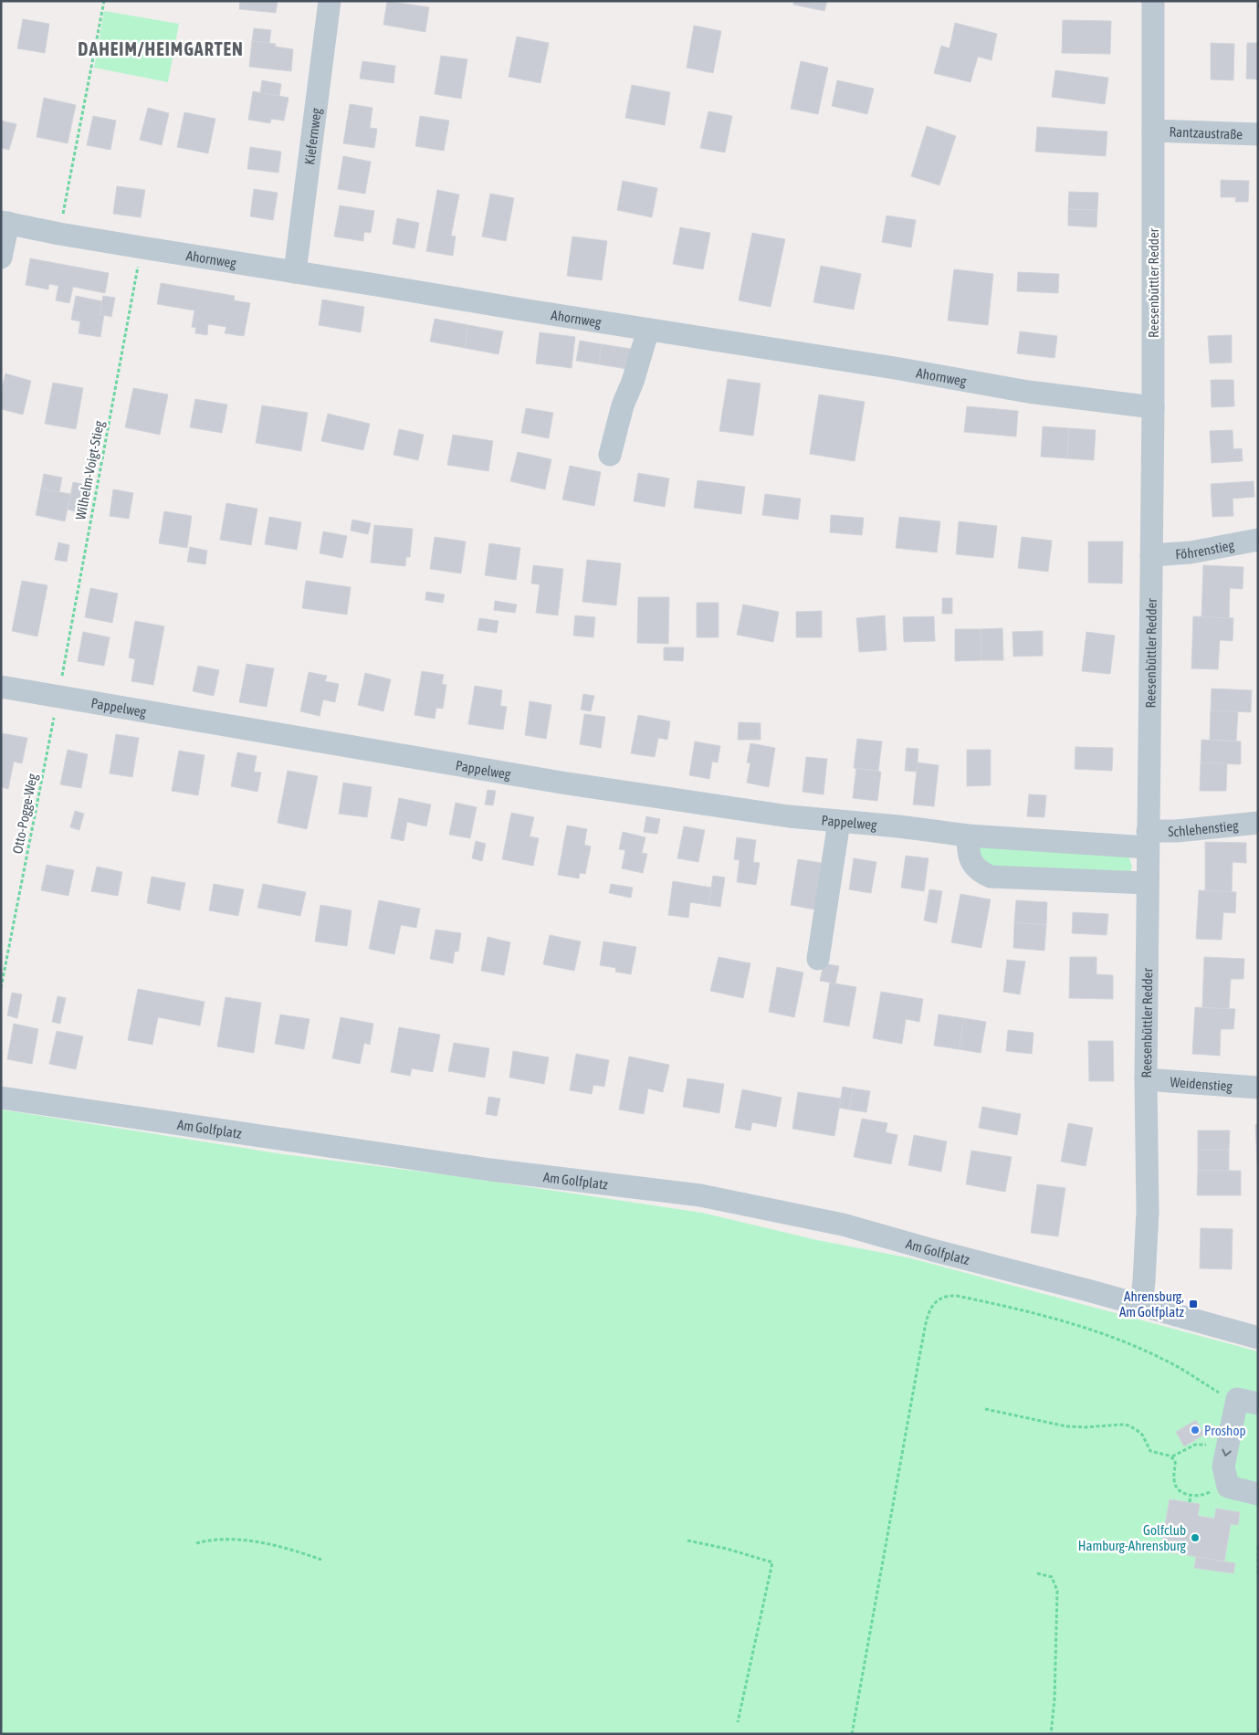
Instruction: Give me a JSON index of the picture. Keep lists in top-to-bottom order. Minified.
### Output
{"streets":{"street":["Rantzaustraße","Kiefernweg","Ahornweg","Reesenbüttler Redder","Föhrenstieg","Pappelweg","Schlehenstieg","Weidenstieg","Am Golfplatz"],"path":["Wilhelm-Voigt-Stieg","Otto-Pogge-Weg"]},"crossings":[["Rantzaustraße","Reesenbüttler Redder"],["Kiefernweg","Ahornweg"],["Ahornweg","Reesenbüttler Redder"],["Ahornweg","Wilhelm-Voigt-Stieg"],["Reesenbüttler Redder","Föhrenstieg"],["Reesenbüttler Redder","Pappelweg"],["Reesenbüttler Redder","Schlehenstieg"],["Reesenbüttler Redder","Weidenstieg"],["Reesenbüttler Redder","Am Golfplatz"],["Wilhelm-Voigt-Stieg","Pappelweg"],["Wilhelm-Voigt-Stieg","Otto-Pogge-Weg"],["Pappelweg","Otto-Pogge-Weg"],["Pappelweg","Schlehenstieg"]],"districts":["DAHEIM/HEIMGARTEN"],"places":{"transit":["Ahrensburg, Am Golfplatz"],"other":["Proshop","Golfclub Hamburg-Ahrensburg"]}}
